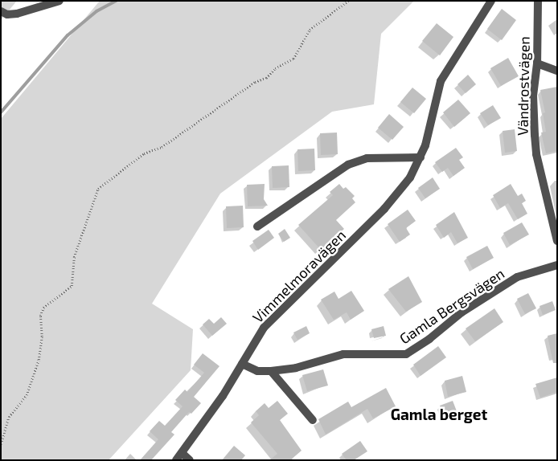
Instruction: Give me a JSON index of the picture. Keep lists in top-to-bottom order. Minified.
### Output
{"streets":{"street":["Vändrostvägen","Vimmelmoravägen","Gamla Bergsvägen"]},"crossings":[["Vimmelmoravägen","Gamla Bergsvägen"]],"districts":["Gamla berget"]}
